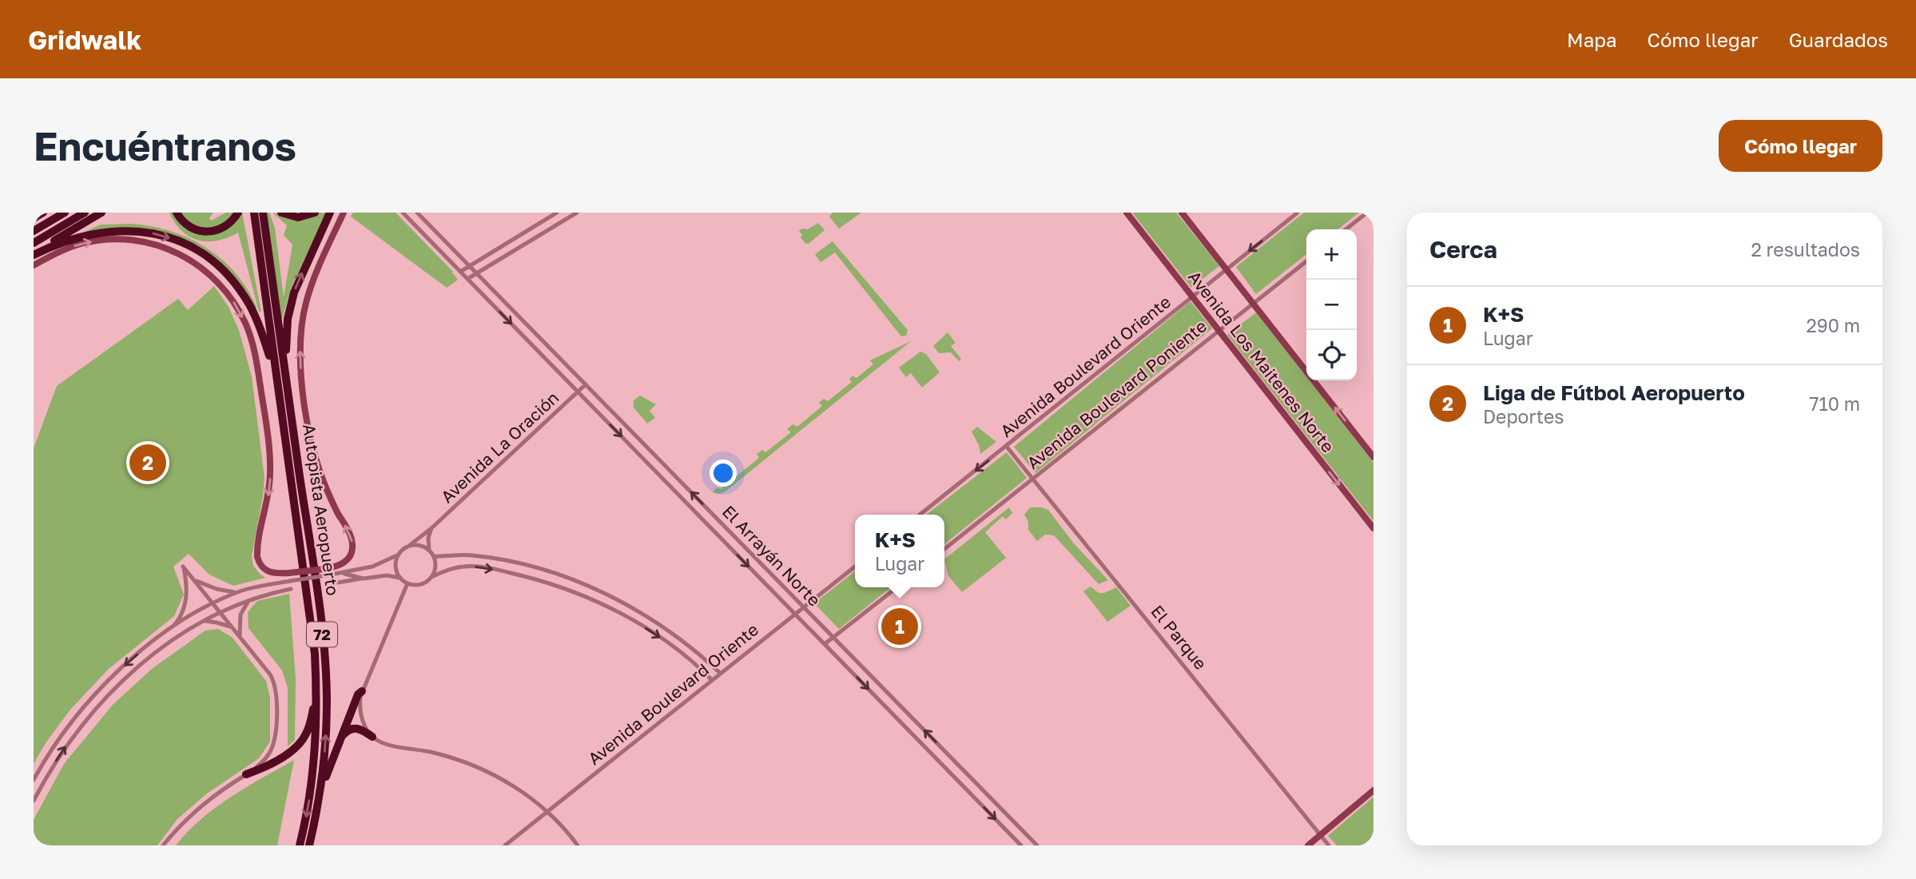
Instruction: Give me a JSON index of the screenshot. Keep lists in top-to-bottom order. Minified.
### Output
{"streets":{"highway":["Autopista Aeropuerto","72"],"street":["Avenida Los Maitenes Norte","Avenida Boulevard Oriente","Avenida Boulevard Poniente","Avenida La Oración","El Arrayán Norte","El Parque"]},"crossings":[["Avenida Los Maitenes Norte","Avenida Boulevard Oriente"],["Avenida Los Maitenes Norte","Avenida Boulevard Poniente"],["Avenida Boulevard Oriente","El Arrayán Norte"],["Avenida Boulevard Oriente","El Parque"],["Avenida Boulevard Poniente","El Parque"],["Avenida La Oración","El Arrayán Norte"]],"page":{"header":"Gridwalk","nav":["Mapa","Cómo llegar","Guardados"],"buttons":"Cómo llegar","title":"Encuéntranos","heading":["Cerca","2 resultados"],"map_buttons":["+","−"],"list":[{"mark":"1","name":"K+S","note":"Lugar","value":"290 m"},{"mark":"2","name":"Liga de Fútbol Aeropuerto","note":"Deportes","value":"710 m"}],"pins":["2","1"],"popup":["K+S","Lugar"]}}
